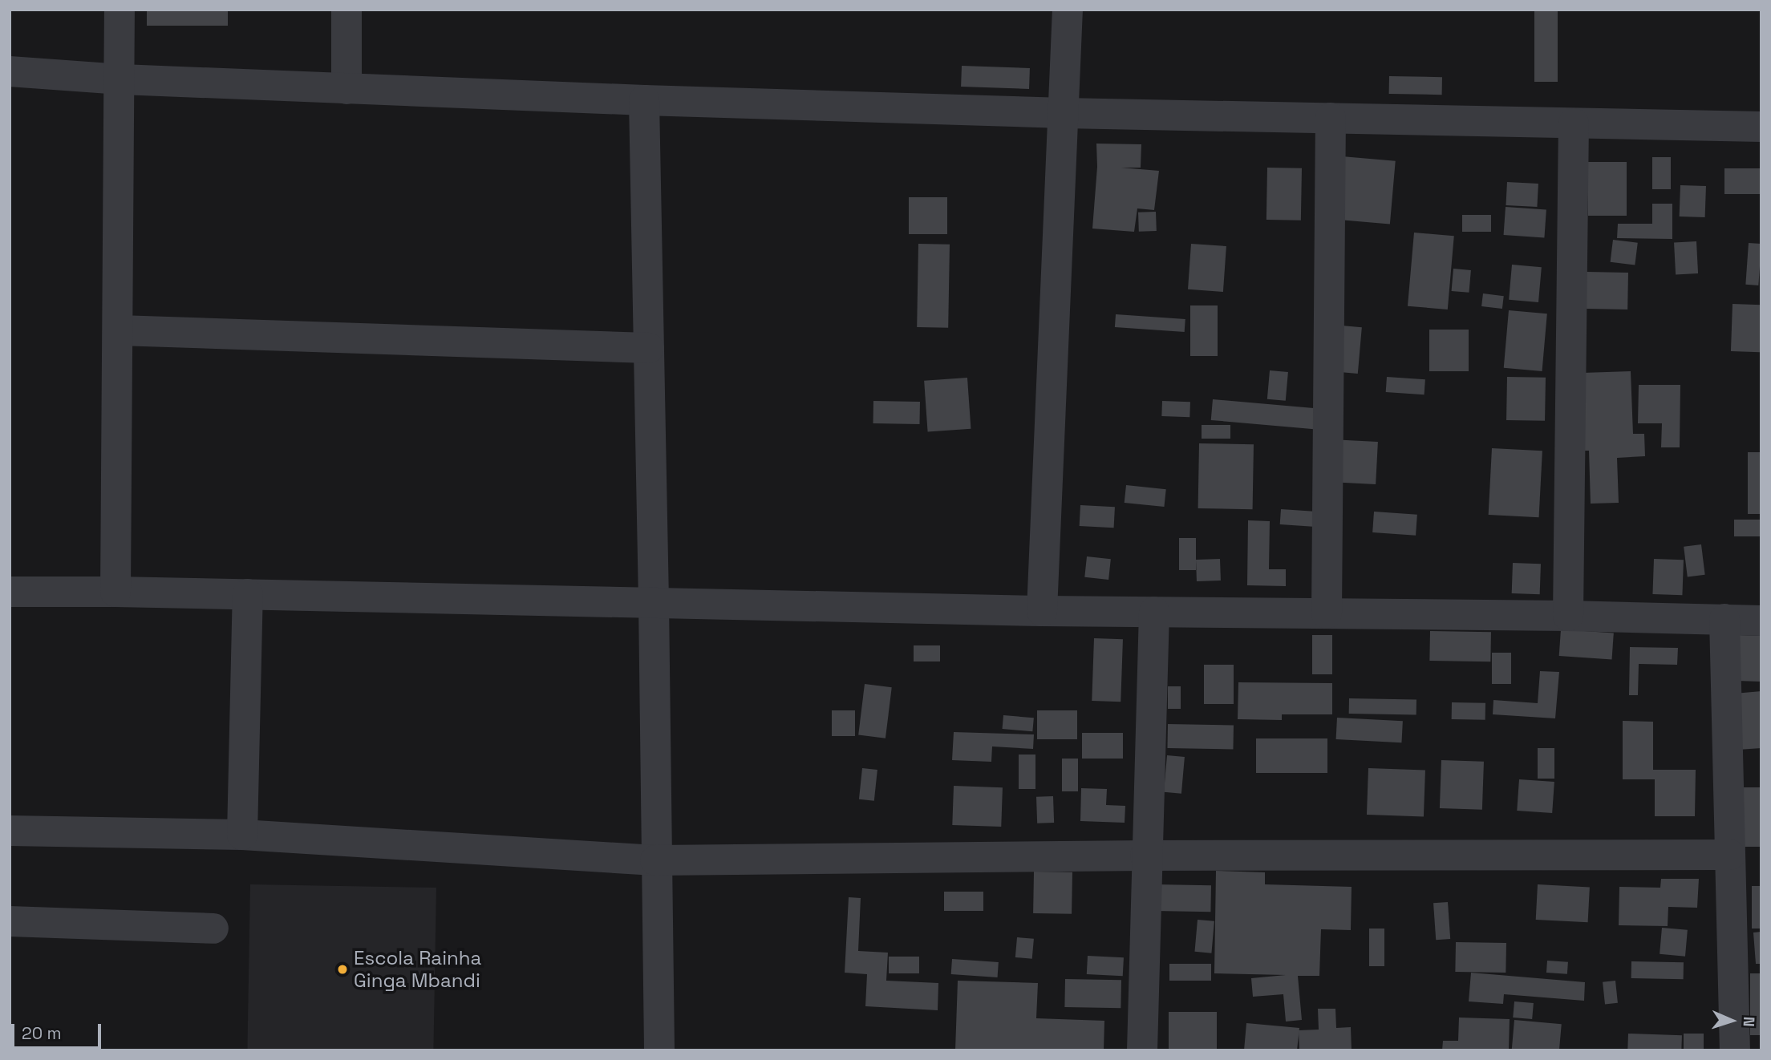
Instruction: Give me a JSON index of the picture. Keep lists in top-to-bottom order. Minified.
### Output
{"places":["Escola Rainha Ginga Mbandi"],"scale_bar":"20 m","north":"right"}
